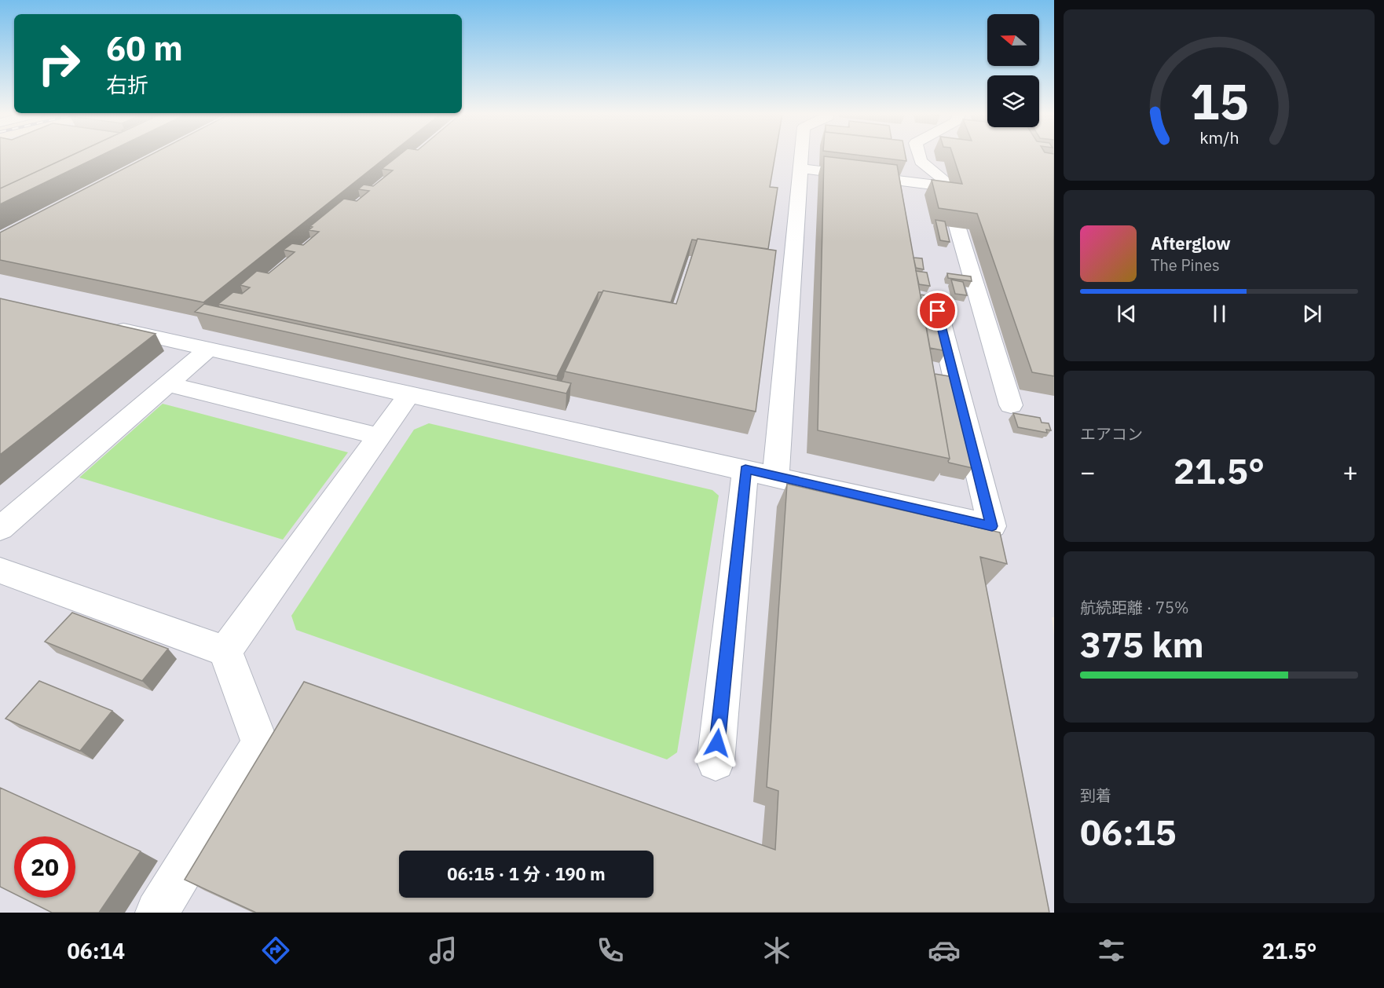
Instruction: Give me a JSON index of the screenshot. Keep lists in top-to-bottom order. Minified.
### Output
{"north":"left","page":{"turn":["60 m","右折"],"song":["Afterglow","The Pines"],"tile":["エアコン",["航続距離 · 75%","375 km"],["到着","06:15"]],"heat":["−","21.5°","+"],"limit":"20","trip":"06:15 · 1 分 · 190 m","tabs":["06:14","21.5°"],"gauge":["15","km/h"]}}
